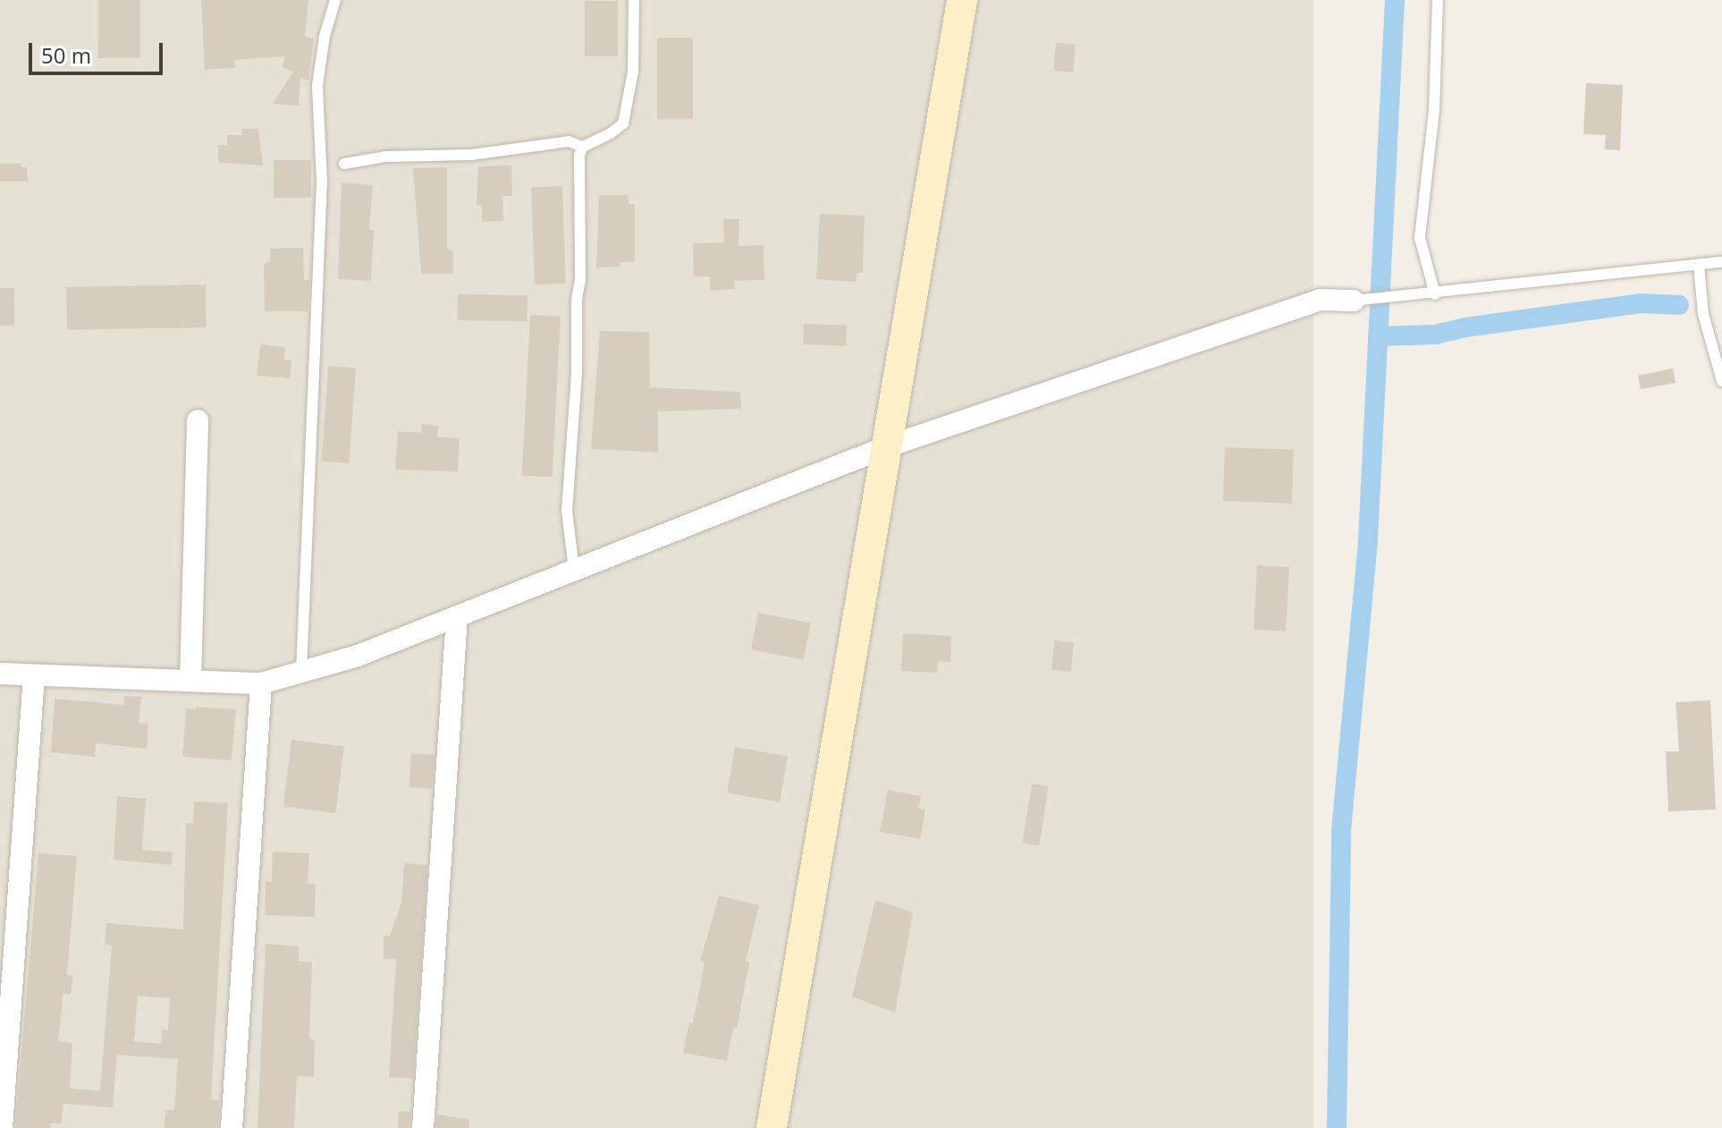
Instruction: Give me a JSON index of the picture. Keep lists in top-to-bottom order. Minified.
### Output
{"scale_bar":"50 m"}
